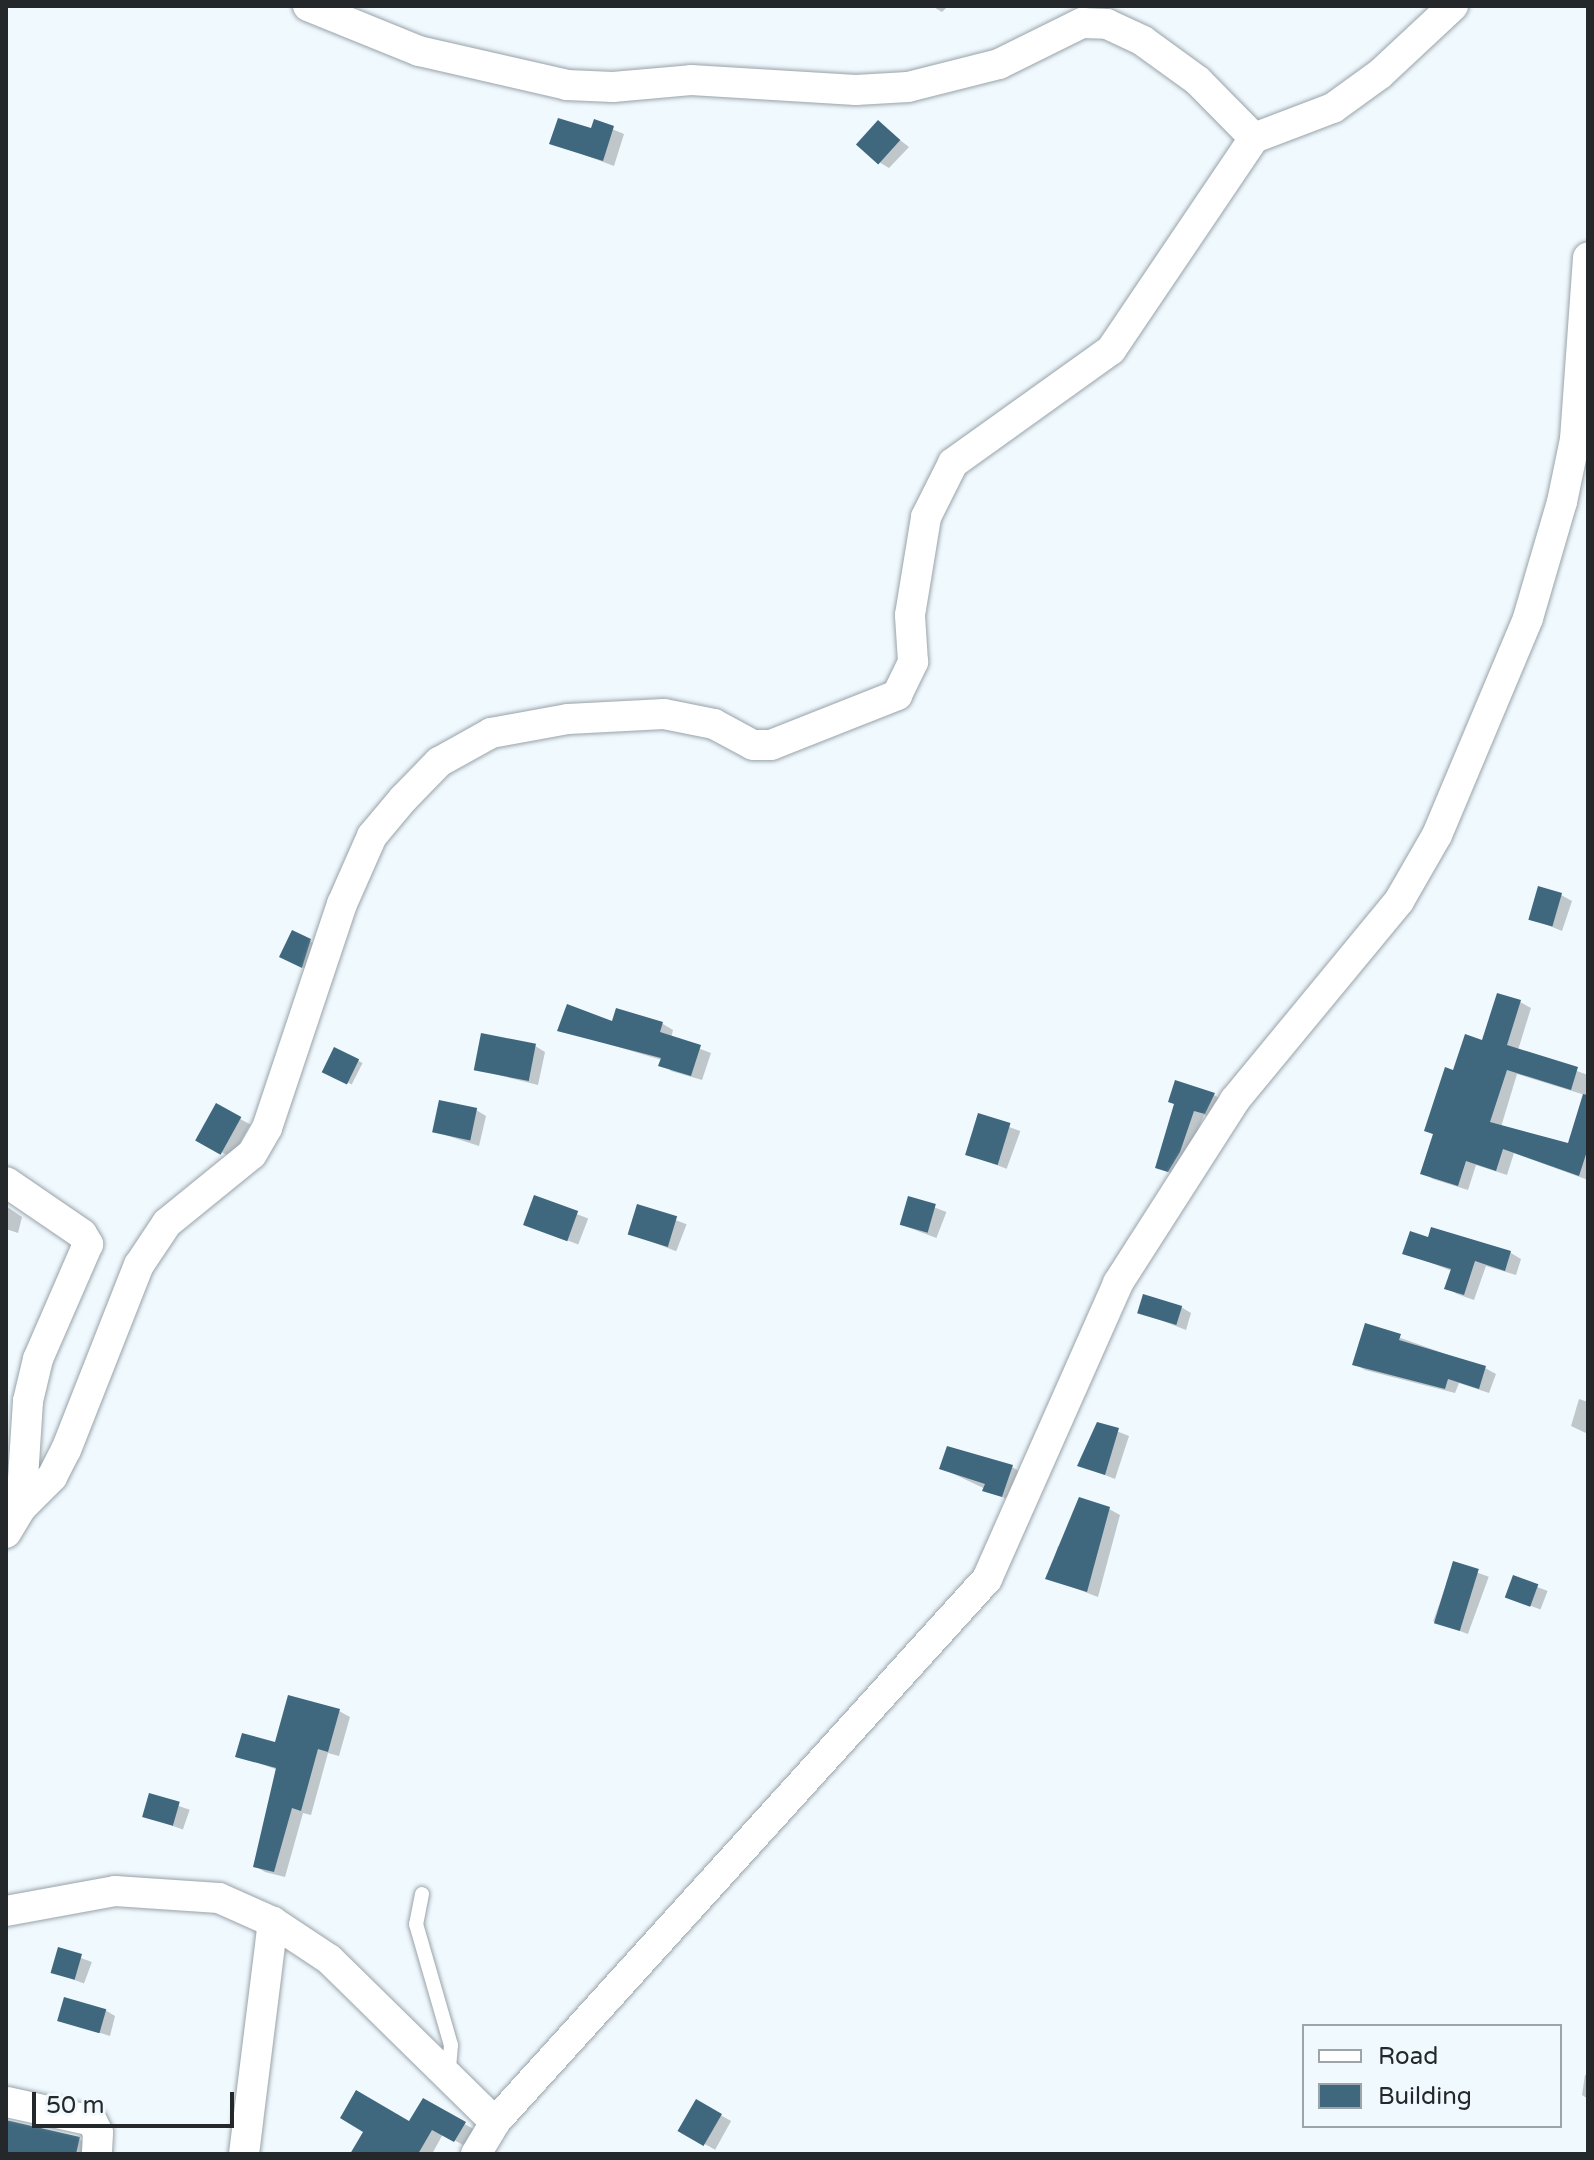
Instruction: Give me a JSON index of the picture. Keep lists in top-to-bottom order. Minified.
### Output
{"legend":["Road","Building"],"scale_bar":"50 m"}
